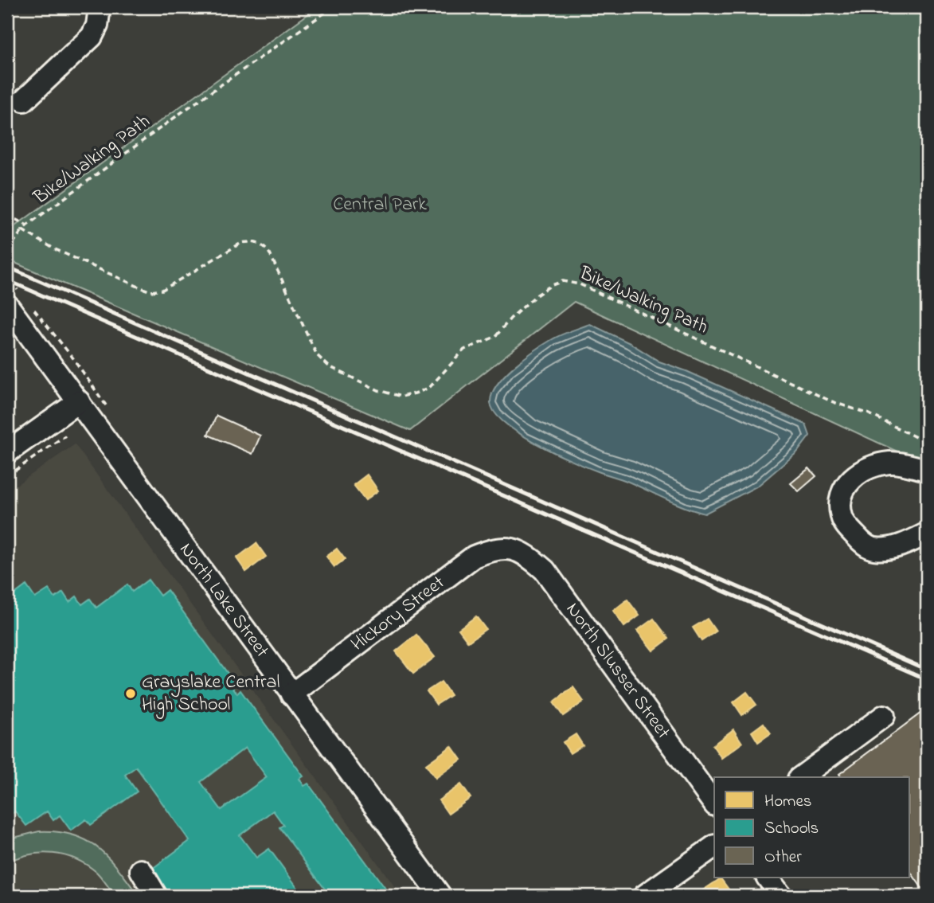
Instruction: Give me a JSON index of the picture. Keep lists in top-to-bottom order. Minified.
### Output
{"streets":{"street":["North Lake Street","Hickory Street","North Slusser Street"],"path":["Bike/Walking Path"]},"crossings":[["North Lake Street","Hickory Street"],["Hickory Street","North Slusser Street"]],"parks":["Central Park"],"places":["Grayslake Central High School"],"legend":["Homes","Schools","Other"]}
